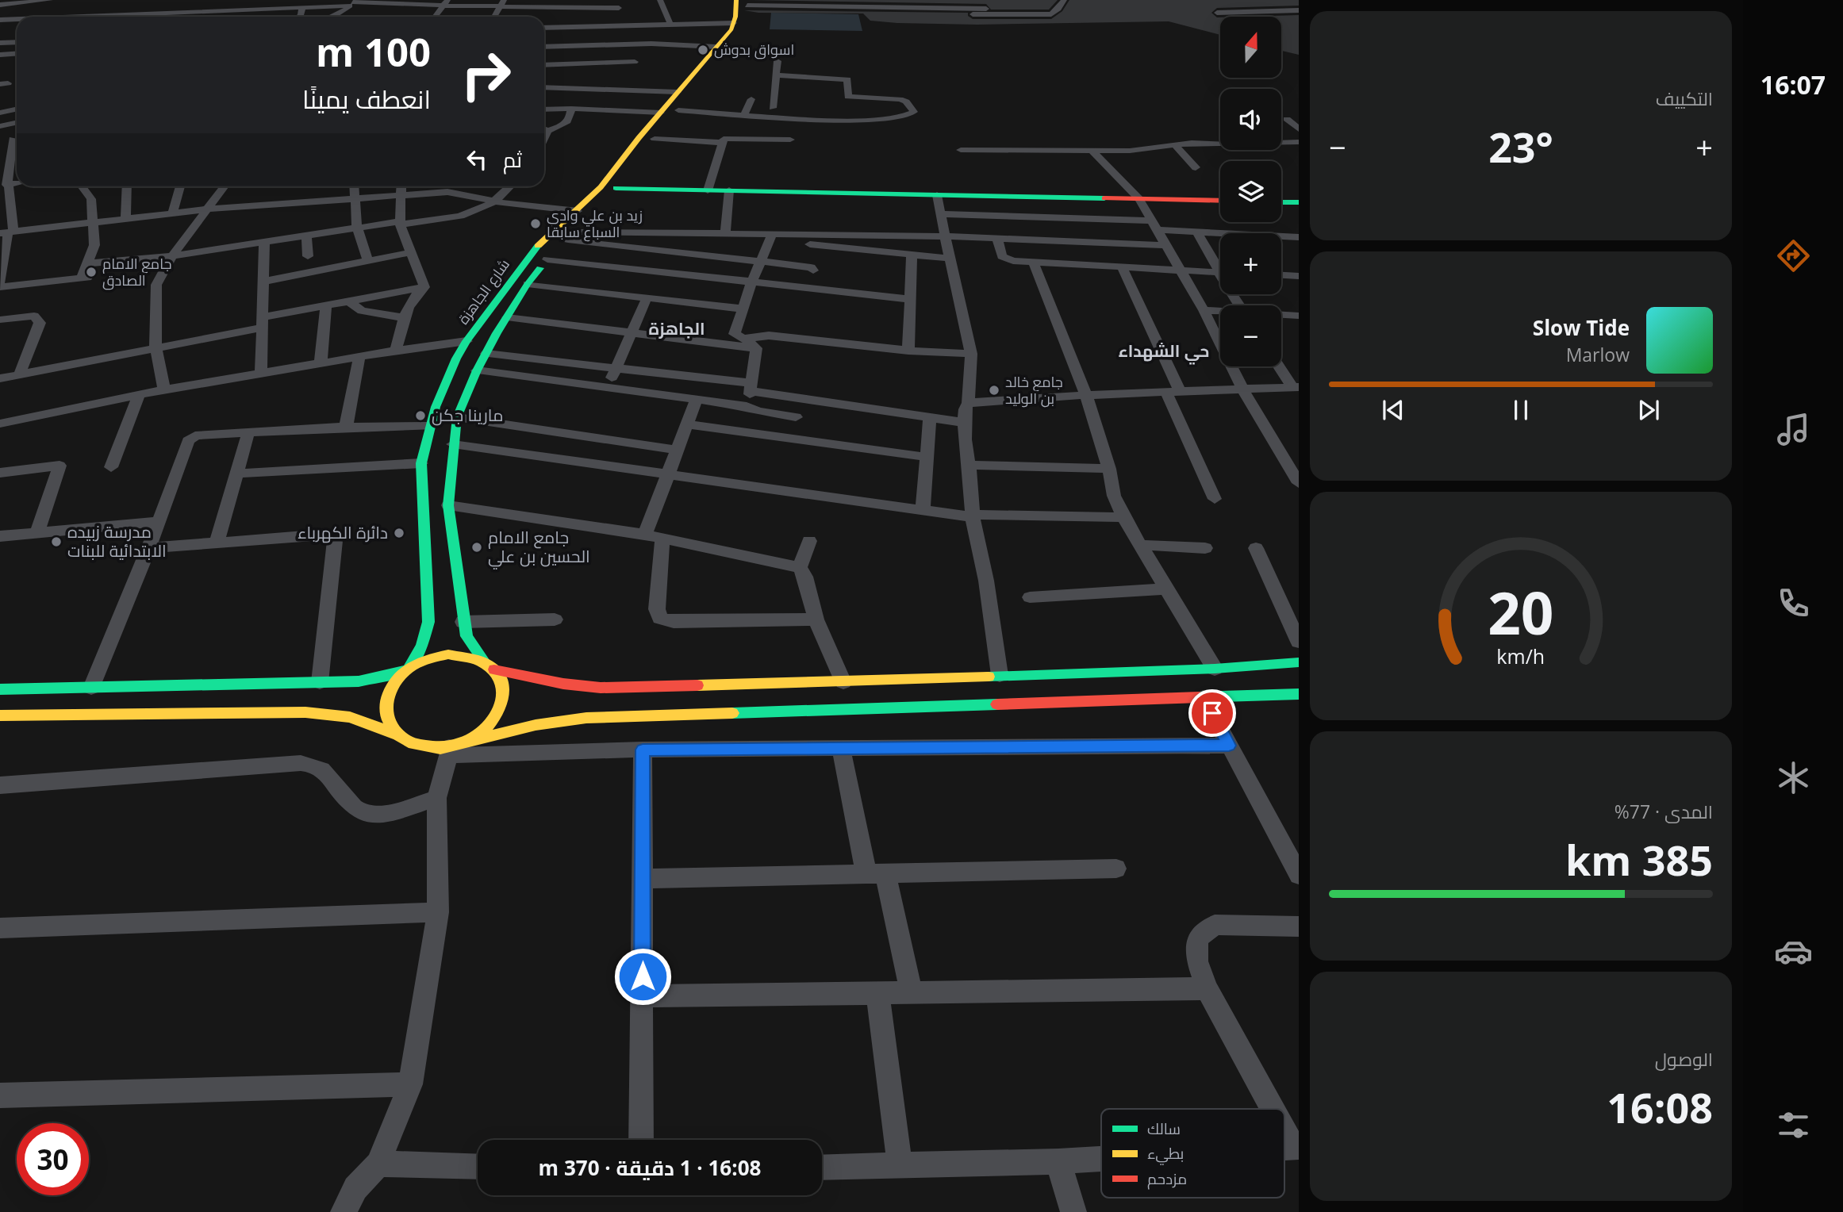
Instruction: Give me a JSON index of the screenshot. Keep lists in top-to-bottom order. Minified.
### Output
{"streets":{"street":["شارع الجاهزة"]},"districts":["الجاهزة","حي الشهداء"],"places":["اسواق بدوش","زيد بن علي وادي السباع سابقا","جامع الامام الصادق","جامع خالد بن الوليد","مارينا جكن","دائرة الكهرباء","مدرسة زبيده الابتدائية للبنات","جامع الامام الحسين بن علي"],"legend":["سالك","بطيء","مزدحم"],"north":"top","page":{"tabs":"16:07","tile":["التكييف",["المدى · 77%","385 km"],["الوصول","16:08"]],"map_buttons":["+","−"],"turn":["100 m","انعطف يمينًا"],"heat":["−","23°","+"],"then":"ثم","song":["Slow Tide","Marlow"],"limit":"30","trip":"16:08 · 1 دقيقة · 370 m","gauge":["20","km/h"]}}
